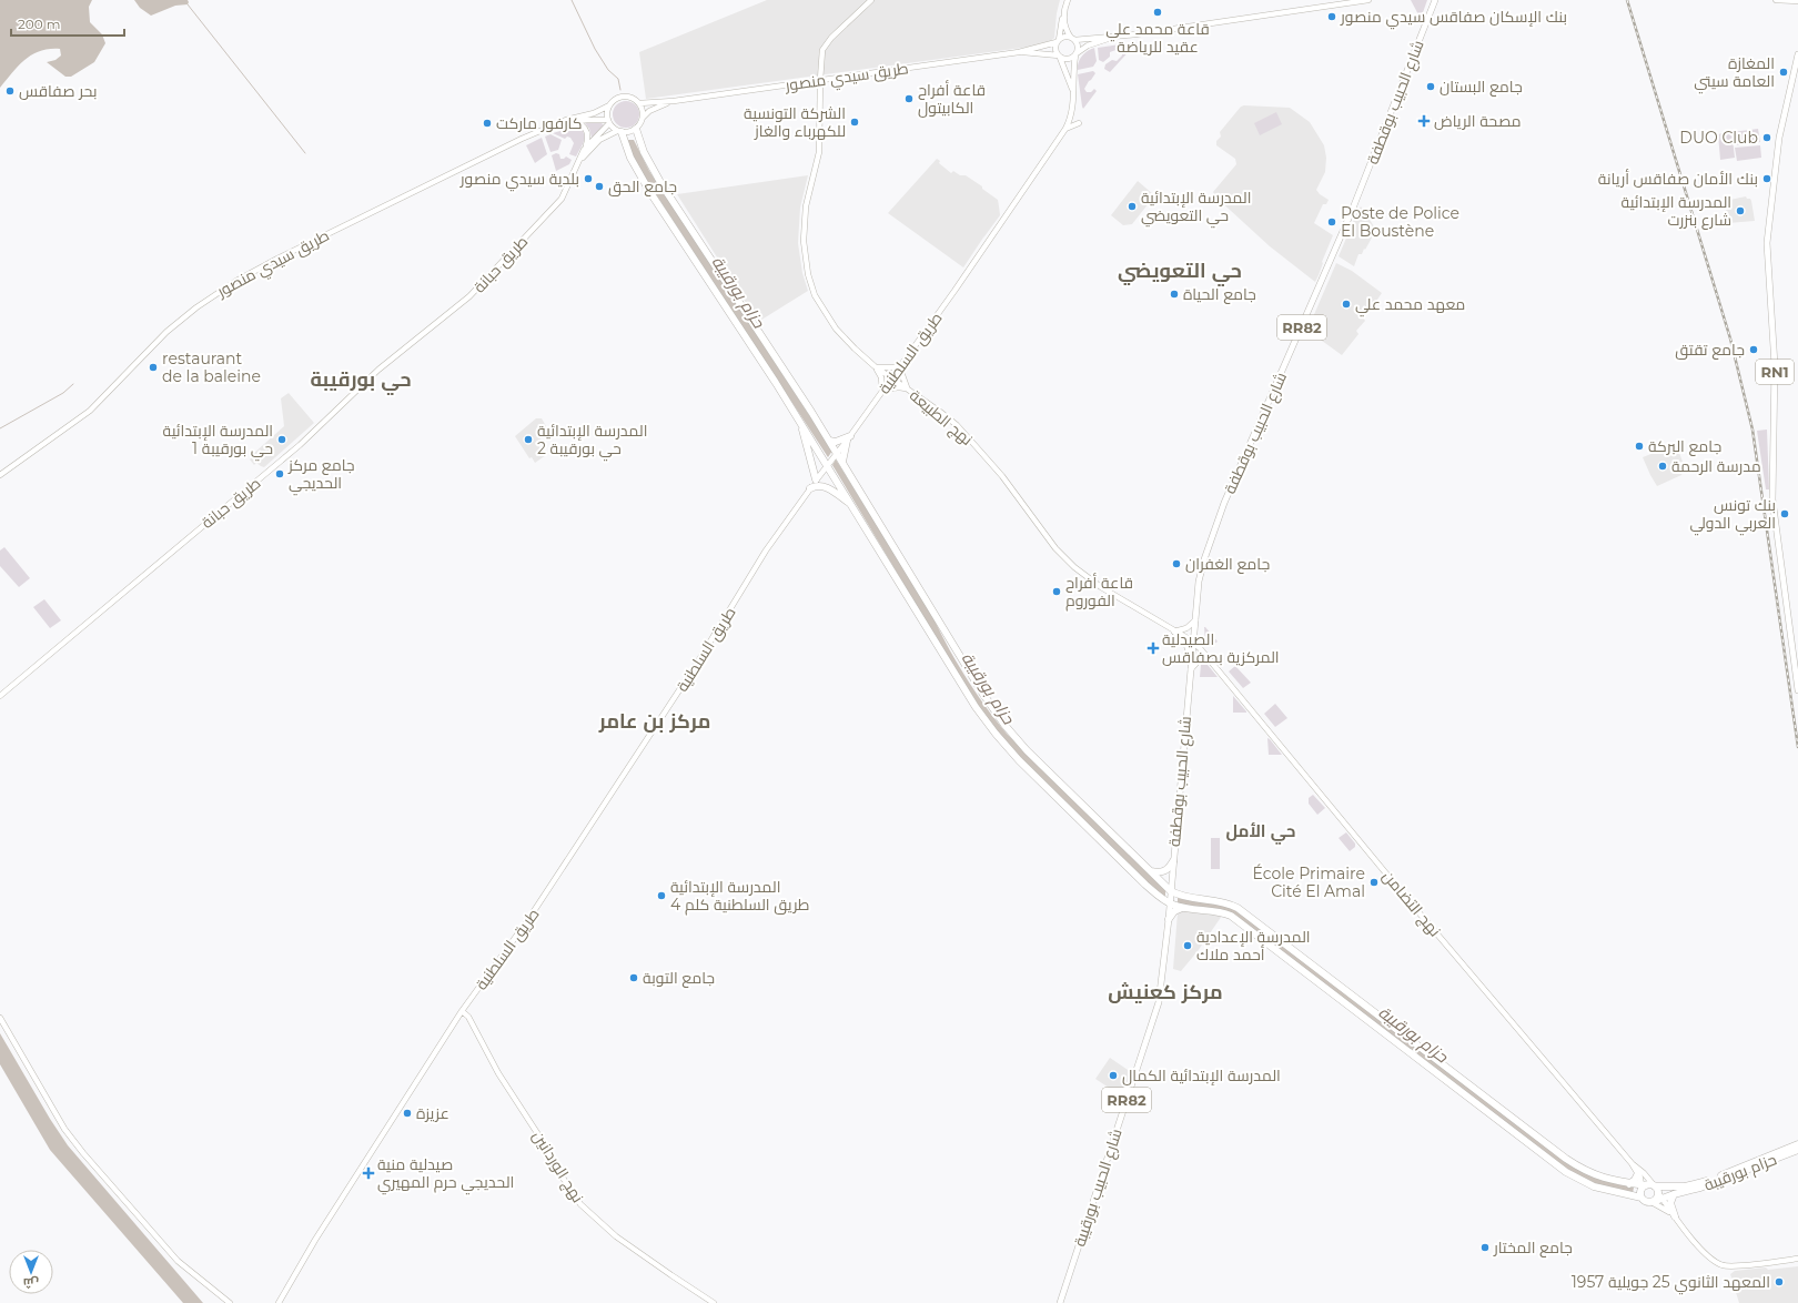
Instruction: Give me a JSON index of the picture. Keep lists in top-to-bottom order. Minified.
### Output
{"streets":{"highway":["حزام بورقيبة"],"main road":["طريق سيدي منصور","شارع الحبيب بوقطفة","طريق حبانة","RR82","طريق السلطنية","RN1","نهج الطبيعة","نهج التضامن","نهج الوردانين","شارع الحبيب بورقيبة"]},"crossings":[["طريق سيدي منصور","طريق حبانة"],["طريق سيدي منصور","طريق السلطنية"],["طريق سيدي منصور","نهج الطبيعة"],["شارع الحبيب بوقطفة","نهج الطبيعة"],["شارع الحبيب بوقطفة","نهج التضامن"],["شارع الحبيب بوقطفة","شارع الحبيب بورقيبة"],["طريق السلطنية","نهج الطبيعة"],["طريق السلطنية","نهج الوردانين"],["نهج الطبيعة","نهج التضامن"],["نهج التضامن","حزام بورقيبة"]],"districts":["حي التعويضي","حي بورقيبة","مركز بن عامر","حي الأمل","مركز كعنيش"],"water":["حزام بورقيبة"],"places":{"other":["قاعة محمد علي عقيد للرياضة","بنك الإسكان صفاقس سيدي منصور","المغازة العامة سيتي","جامع البستان","بحر صفاقس","قاعة أفراح الكابيتول","الشركة التونسية للكهرباء والغاز","كارفور ماركت","DUO Club","بلدية سيدي منصور","بنك الأمان صفاقس أريانة","جامع الحق","المدرسة الإبتدائية حي التعويضي","المدرسة الإبتدائية شارع بنزرت","Poste de Police El Boustène","جامع الحياة","معهد محمد علي","جامع تقتق","restaurant de la baleine","المدرسة الإبتدائية حي بورقيبة 1","المدرسة الإبتدائية حي بورقيبة 2","جامع البركة","مدرسة الرحمة","جامع مركز الحديجي","بنك تونس العربي الدولي","جامع الغفران","قاعة أفراح الفوروم","École Primaire Cité El Amal","المدرسة الإبتدائية طريق السلطنية كلم 4","المدرسة الإعدادية أحمد ملاك","جامع التوبة","المدرسة الإبتدائية الكمال","عزيزة","جامع المختار","المعهد الثانوي 25 جويلية 1957"],"health":["مصحة الرياض","الصيدلية المركزية بصفاقس","صيدلية منية الحديجي حرم المهيري"]},"scale_bar":"200 m","north":"bottom"}
